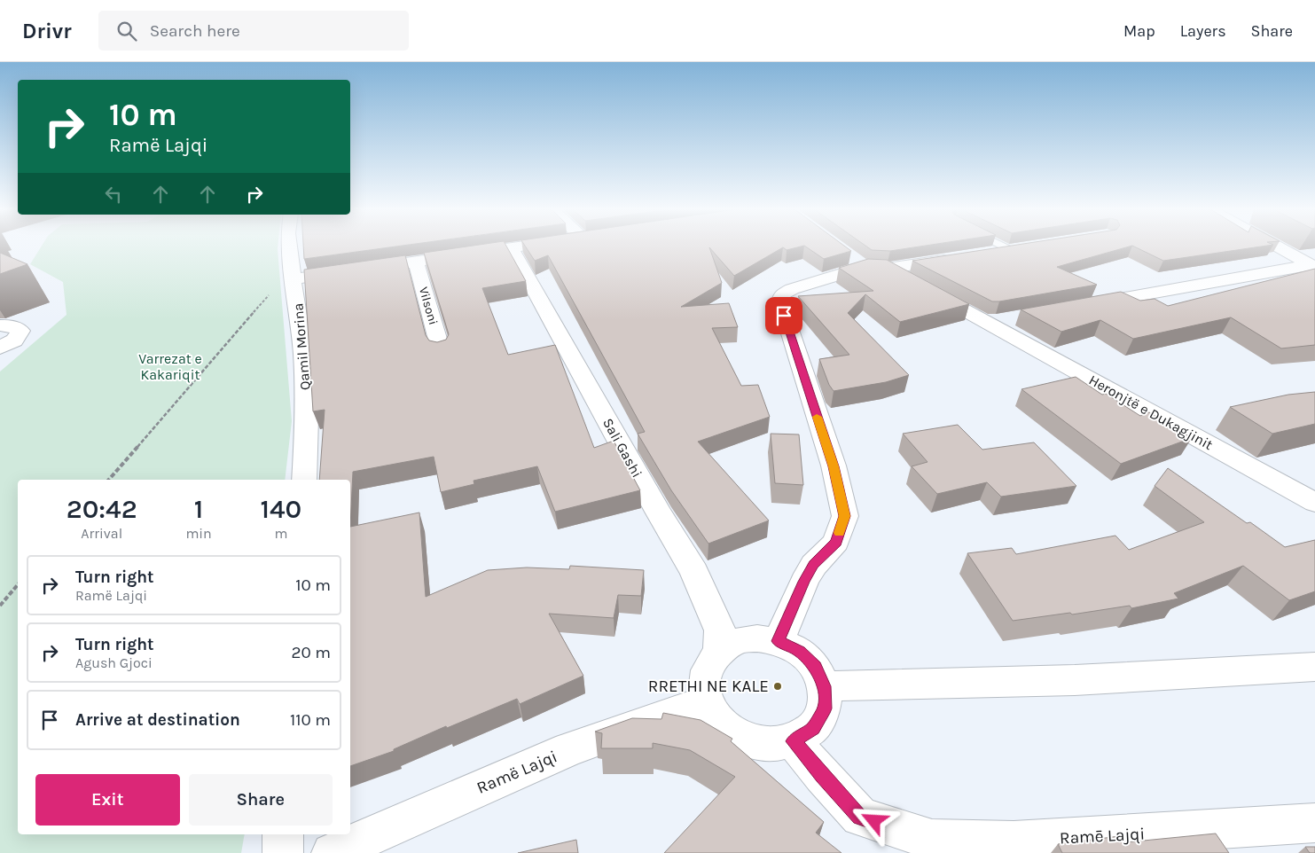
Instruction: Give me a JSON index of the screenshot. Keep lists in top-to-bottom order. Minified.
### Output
{"streets":{"street":["Vilsoni","Qamil Morina","Heronjtë e Dukagjinit","Sali Gashi","Ramë Lajqi","Ramē Lajqi"]},"crossings":[["Sali Gashi","Ramë Lajqi"],["Sali Gashi","Ramē Lajqi"],["Ramë Lajqi","Ramē Lajqi"]],"parks":["Varrezat e Kakariqit"],"places":["RRETHI NE KALE"],"page":{"header":"Drivr","search":"Search here","nav":["Map","Layers","Share"],"turn":["10 m","Ramë Lajqi"],"eta":["20:42","Arrival","1","min","140","m"],"list":[{"name":"Turn right","note":"Ramë Lajqi","value":"10 m"},{"name":"Turn right","note":"Agush Gjoci","value":"20 m"},{"name":"Arrive at destination","value":"110 m"}],"buttons":["Exit","Share"]}}
